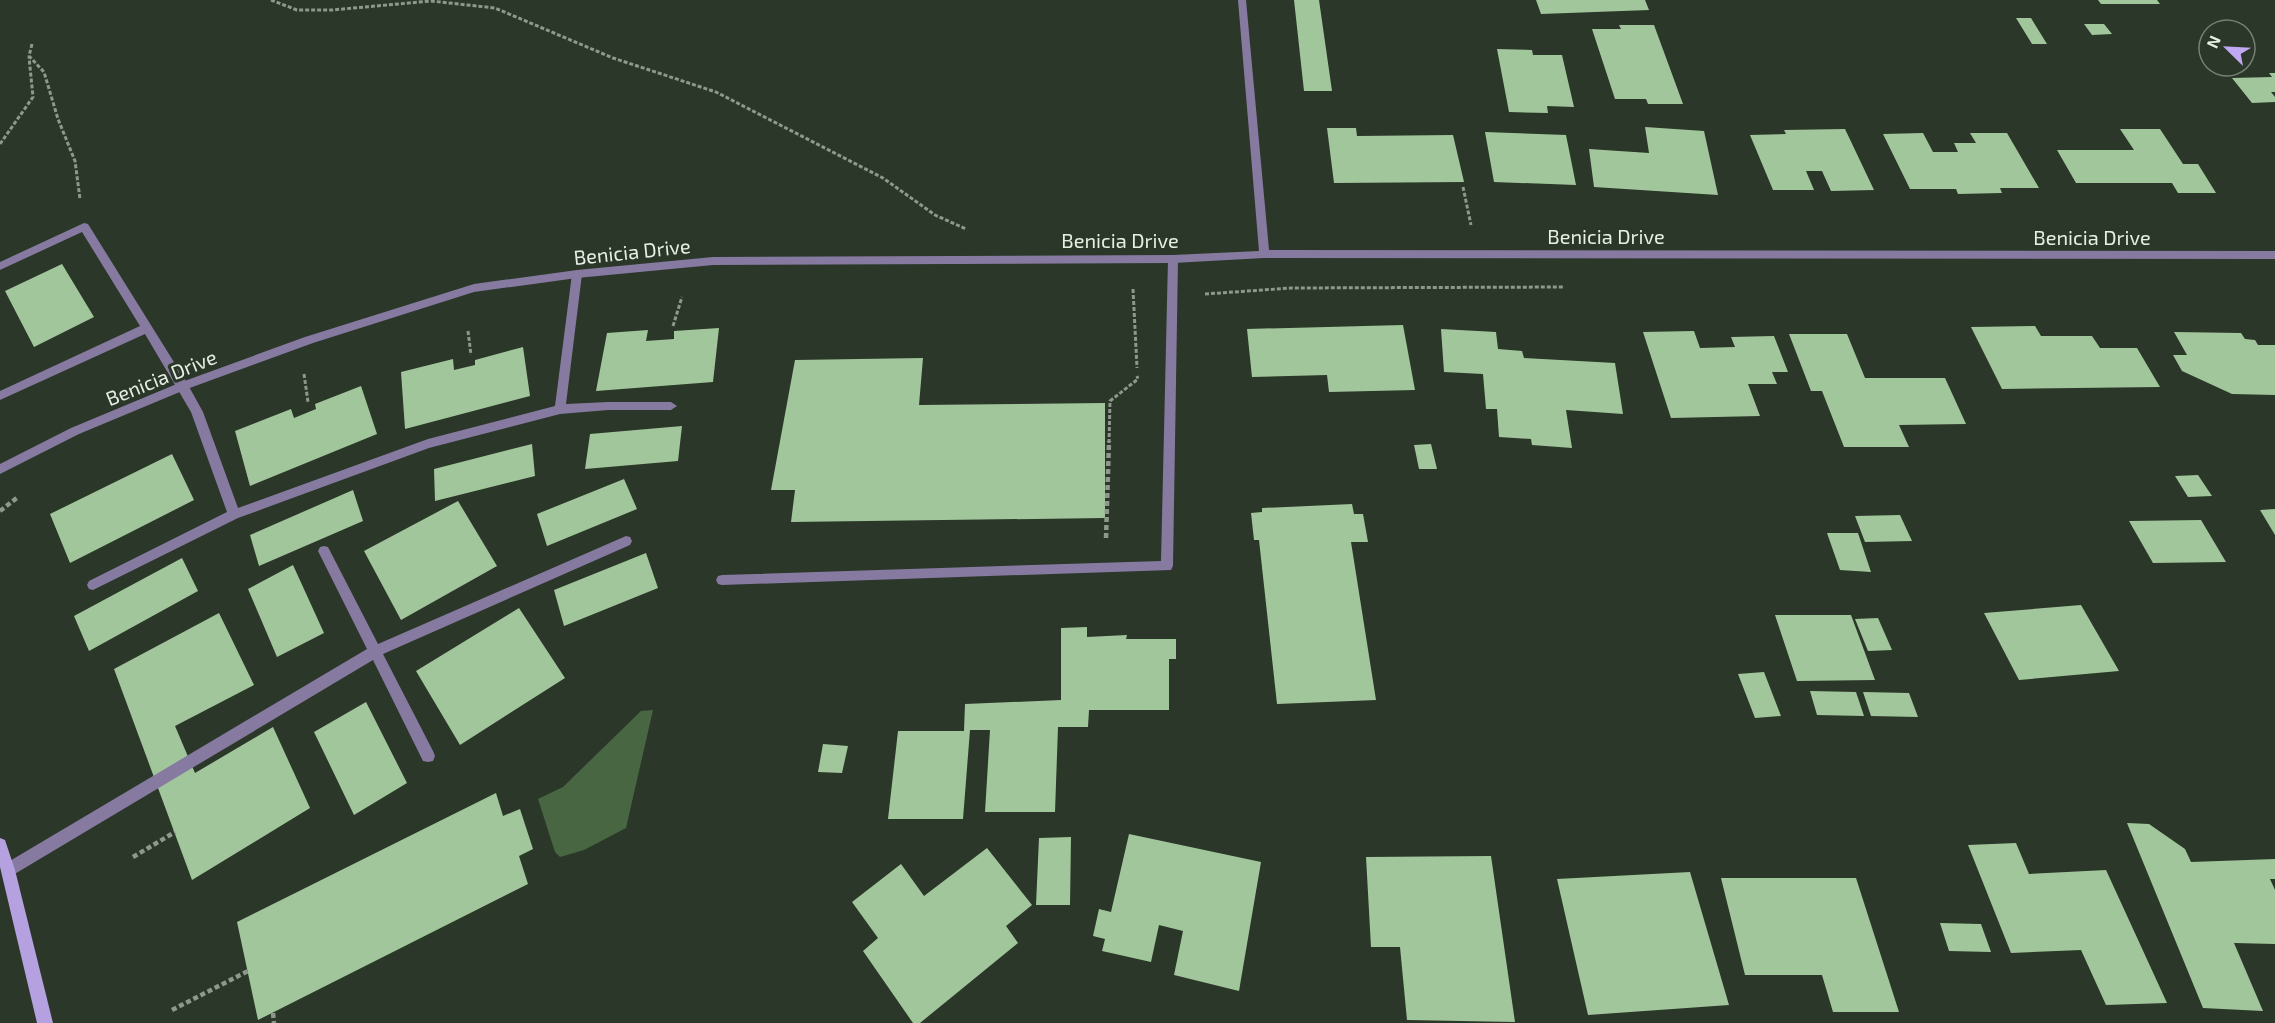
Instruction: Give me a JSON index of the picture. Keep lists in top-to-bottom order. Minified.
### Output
{"streets":{"street":["Benicia Drive"]},"north":"top left"}
